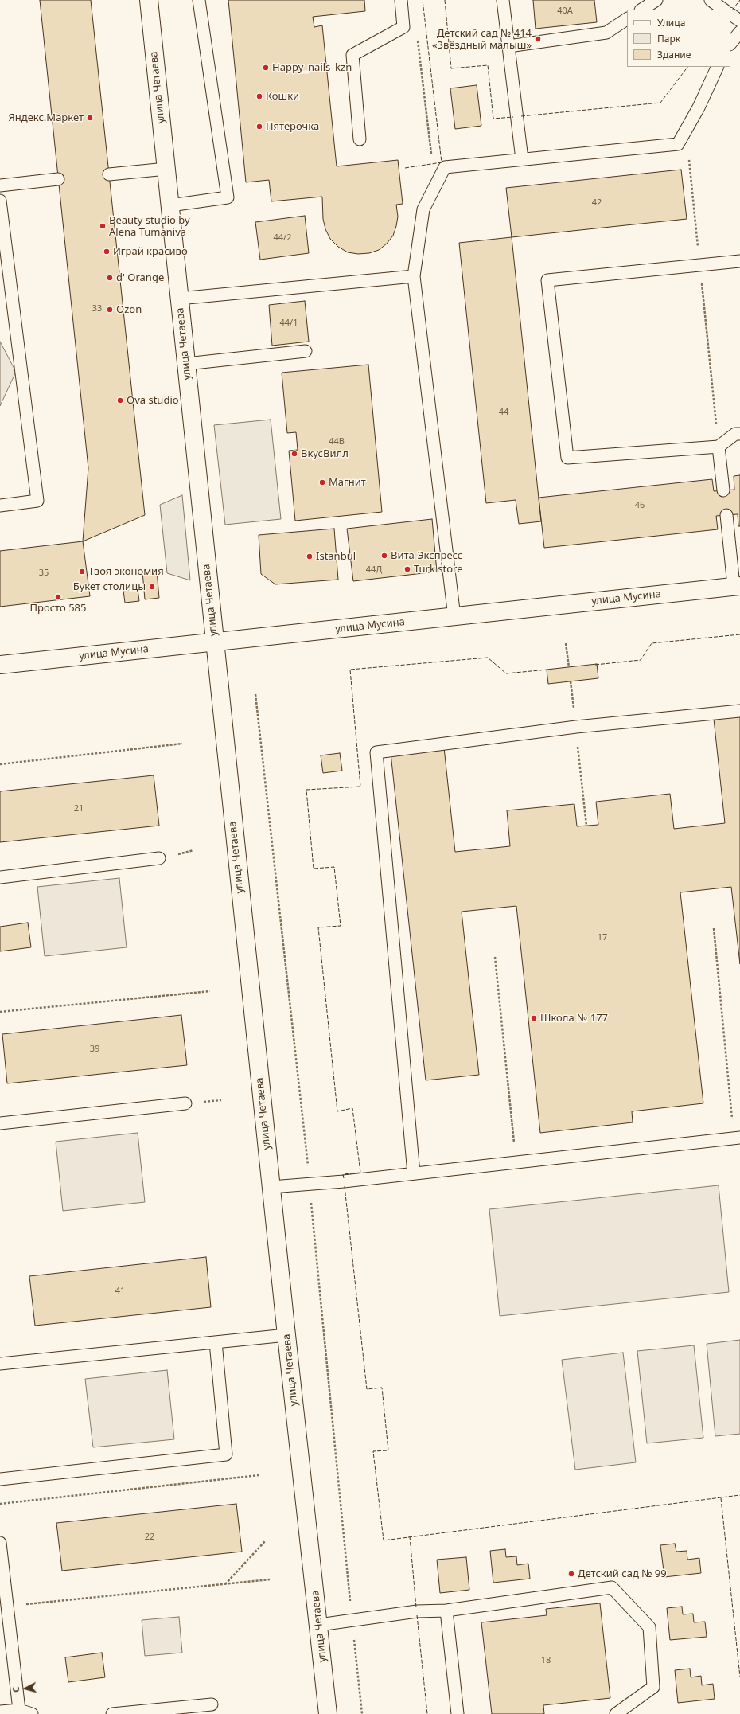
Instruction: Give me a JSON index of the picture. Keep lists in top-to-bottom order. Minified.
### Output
{"streets":{"street":["улица Четаева","улица Мусина"]},"crossings":[["улица Четаева","улица Мусина"]],"places":["Детский сад № 414 «Звёздный малыш»","Happy_nails_kzn","Кошки","Яндекс.Маркет","Пятёрочка","Beauty studio by Alena Tumaniva","Играй красиво","d' Orange","Ozon","Ova studio","ВкусВилл","Магнит","Вита Экспресс","Istanbul","Turk store","Твоя экономия","Букет столицы","Просто 585","Школа № 177","Детский сад № 99"],"house_numbers":["40А","42","44/2","33","44/1","44","44В","46","44Д","35","21","17","39","41","22","18"],"legend":["Улица","Парк","Здание"],"north":"left"}
